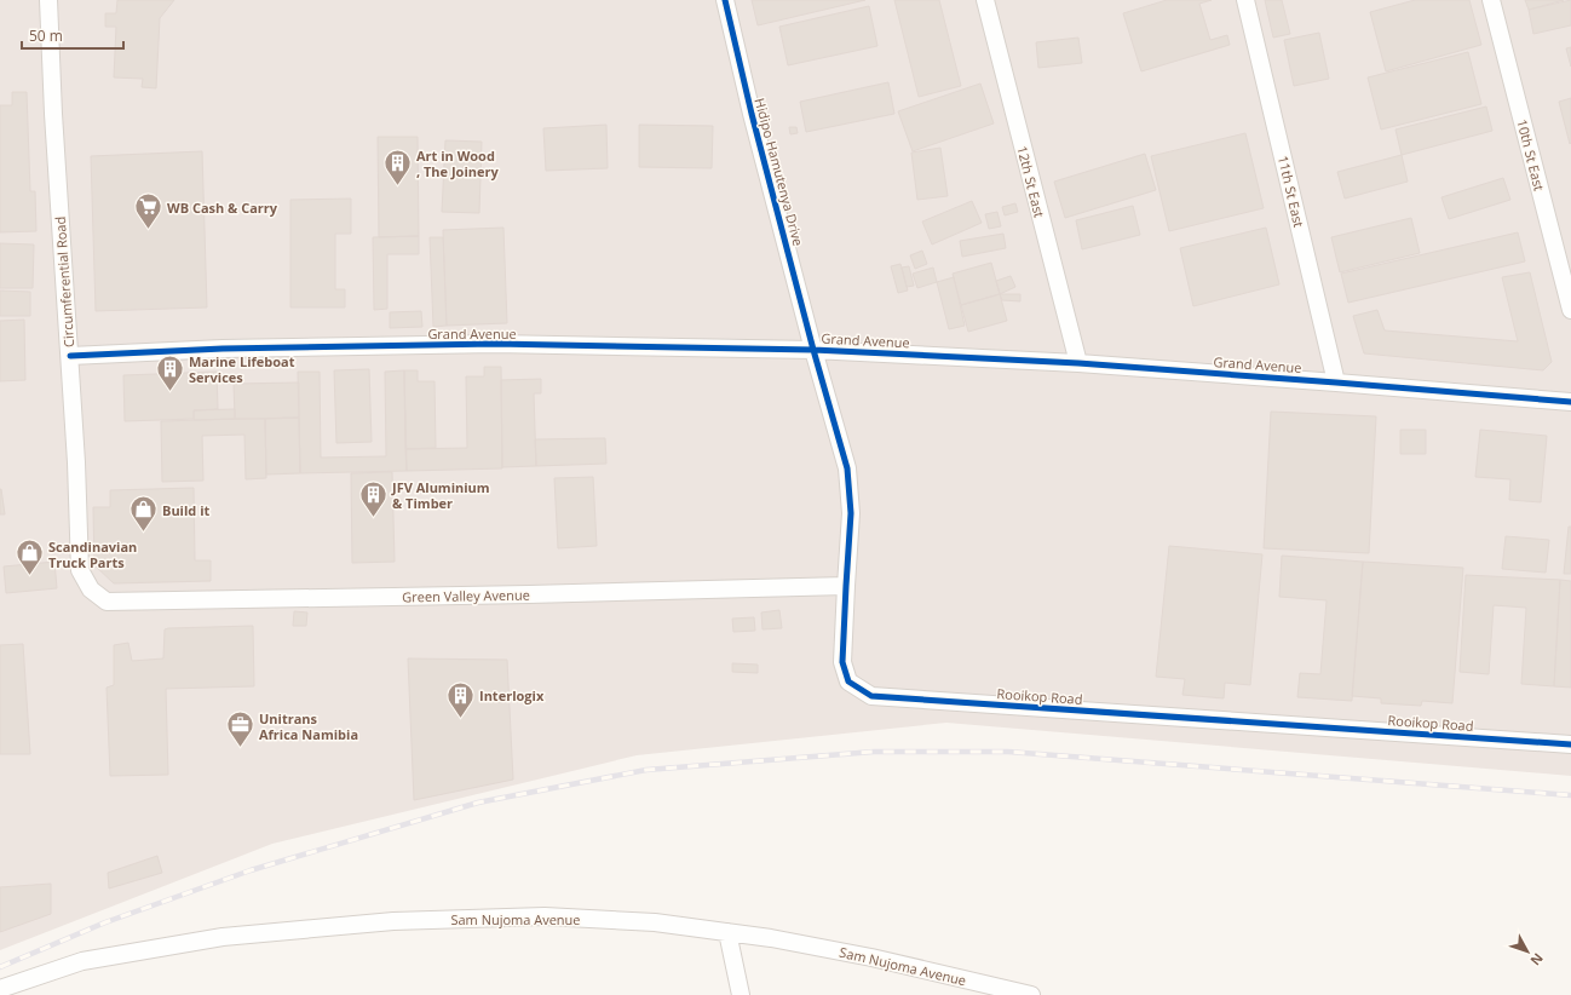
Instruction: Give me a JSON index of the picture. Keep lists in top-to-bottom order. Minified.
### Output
{"streets":{"street":["10th St East","Hidipo Hamutenya Drive","12th St East","11th St East","Circumferential Road","Grand Avenue","Green Valley Avenue","Rooikop Road","Sam Nujoma Avenue"]},"crossings":[["Hidipo Hamutenya Drive","Grand Avenue"],["Hidipo Hamutenya Drive","Rooikop Road"],["12th St East","Grand Avenue"],["11th St East","Grand Avenue"],["Circumferential Road","Grand Avenue"],["Circumferential Road","Green Valley Avenue"],["Grand Avenue","Rooikop Road"],["Green Valley Avenue","Rooikop Road"]],"places":{"building":["Art in Wood , The Joinery","Marine Lifeboat Services","JFV Aluminium & Timber","Interlogix"],"supermarket":["WB Cash & Carry"],"shop":["Build it","Scandinavian Truck Parts"],"office":["Unitrans Africa Namibia"]},"scale_bar":"50 m","north":"bottom right"}
